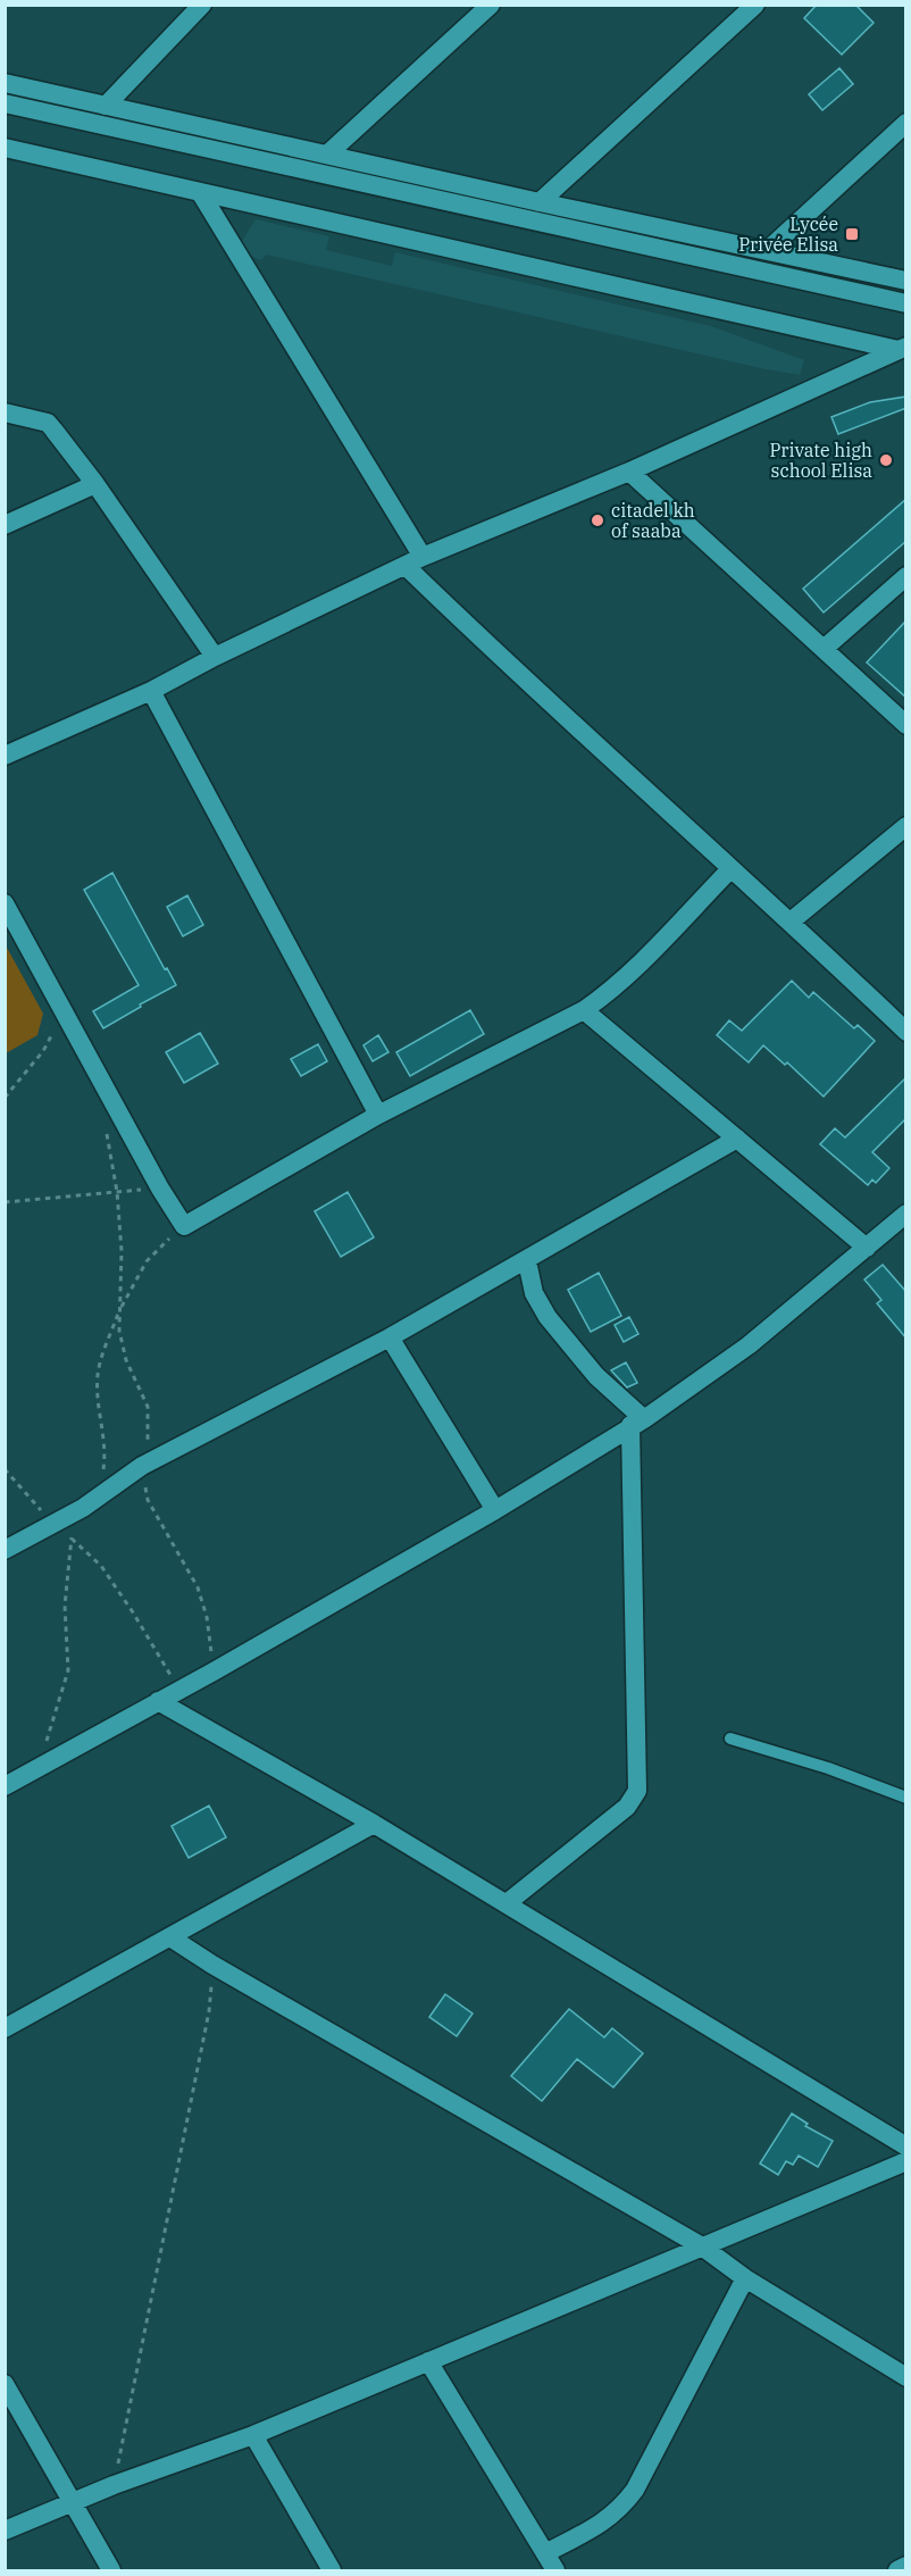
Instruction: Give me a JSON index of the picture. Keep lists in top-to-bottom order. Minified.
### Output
{"places":{"transit":["Lycée Privée Elisa"],"other":["Private high school Elisa","citadel kh of saaba"]}}
